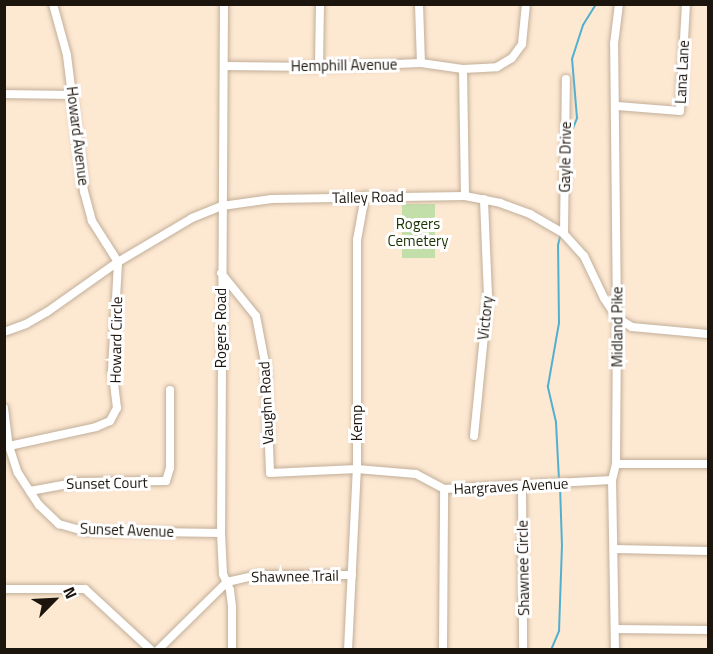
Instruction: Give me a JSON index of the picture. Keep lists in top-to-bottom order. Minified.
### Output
{"streets":{"street":["Hemphill Avenue","Lana Lane","Howard Avenue","Gayle Drive","Talley Road","Victory","Midland Pike","Rogers Road","Howard Circle","Vaughn Road","Kemp","Sunset Court","Hargraves Avenue","Sunset Avenue","Shawnee Circle","Shawnee Trail"]},"crossings":[["Hemphill Avenue","Rogers Road"],["Lana Lane","Midland Pike"],["Howard Avenue","Talley Road"],["Howard Avenue","Howard Circle"],["Gayle Drive","Talley Road"],["Talley Road","Victory"],["Talley Road","Midland Pike"],["Talley Road","Rogers Road"],["Talley Road","Howard Circle"],["Talley Road","Kemp"],["Midland Pike","Hargraves Avenue"],["Rogers Road","Vaughn Road"],["Rogers Road","Sunset Avenue"],["Rogers Road","Shawnee Trail"],["Howard Circle","Sunset Avenue"],["Vaughn Road","Hargraves Avenue"],["Kemp","Hargraves Avenue"],["Kemp","Shawnee Trail"],["Sunset Court","Sunset Avenue"],["Hargraves Avenue","Shawnee Circle"]],"parks":["Rogers Cemetery"],"north":"top right"}
